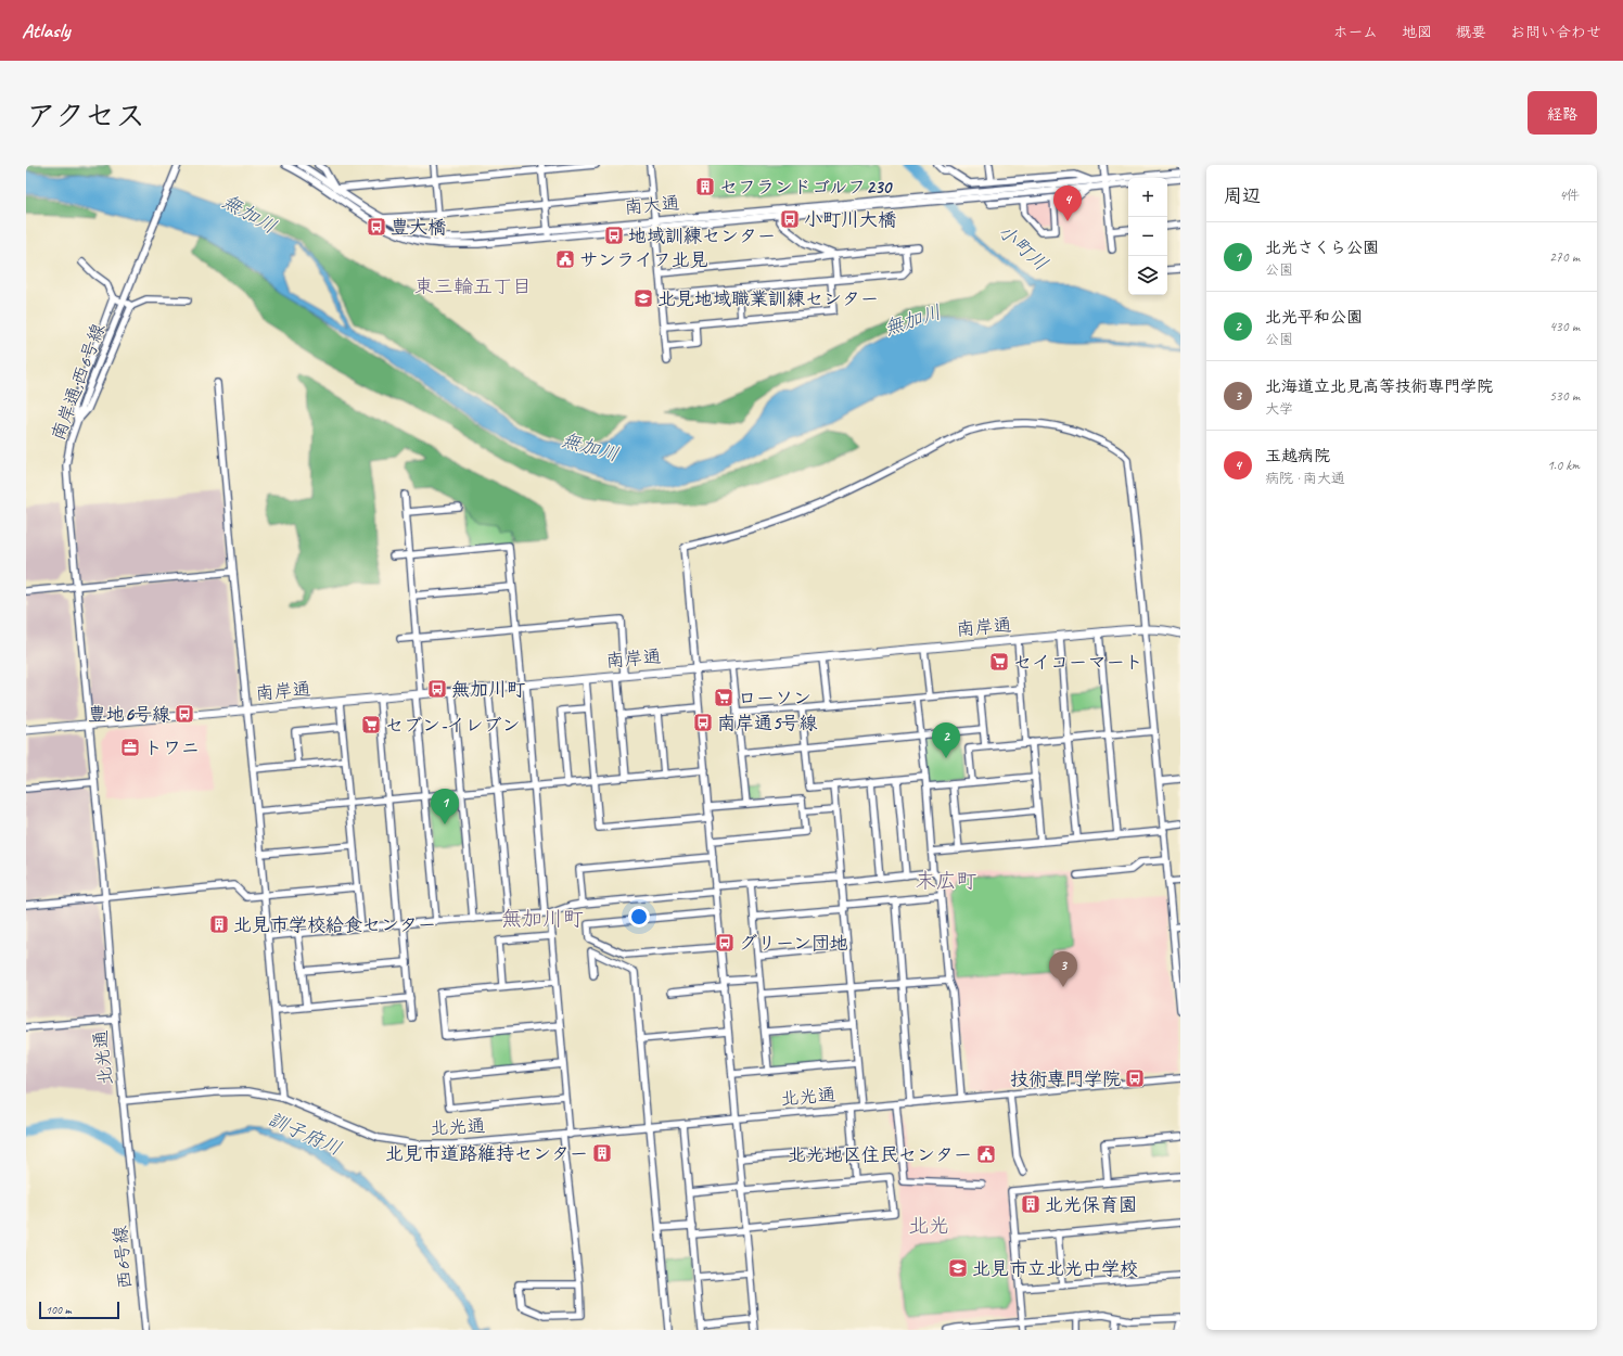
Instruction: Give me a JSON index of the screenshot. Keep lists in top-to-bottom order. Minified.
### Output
{"streets":{"main road":["南岸通"],"street":["南大通","南岸通;西6号線","北光通","西6号線"]},"crossings":[["南岸通;西6号線","南岸通"],["南岸通;西6号線","北光通"],["南岸通","北光通"],["北光通","西6号線"]],"districts":["東三輪五丁目","末広町","無加川町","北光"],"water":["無加川","小町川","訓子府川"],"places":{"building":["セフランドゴルフ230","北見市学校給食センター","北見市道路維持センター","北光保育園"],"bus stop":["小町川大橋","豊大橋","地域訓練センター","無加川町","豊地6号線","南岸通5号線","グリーン団地","技術専門学院"],"public building":["サンライフ北見","北光地区住民センター"],"school or university":["北見地域職業訓練センター","北見市立北光中学校"],"supermarket":["セイコーマート","ローソン","セブン-イレブン"],"office":["トワニ"]},"scale_bar":"100 m","page":{"header":"Atlasly","nav":["ホーム","地図","概要","お問い合わせ"],"title":"アクセス","buttons":"経路","heading":["周辺","4件"],"map_buttons":["+","−"],"pins":["4","2","1","3"],"list":[{"mark":"1","name":"北光さくら公園","note":"公園","value":"270 m"},{"mark":"2","name":"北光平和公園","note":"公園","value":"430 m"},{"mark":"3","name":"北海道立北見高等技術専門学院","note":"大学","value":"530 m"},{"mark":"4","name":"玉越病院","note":"病院 · 南大通","value":"1.0 km"}],"scale":"100 m"}}
